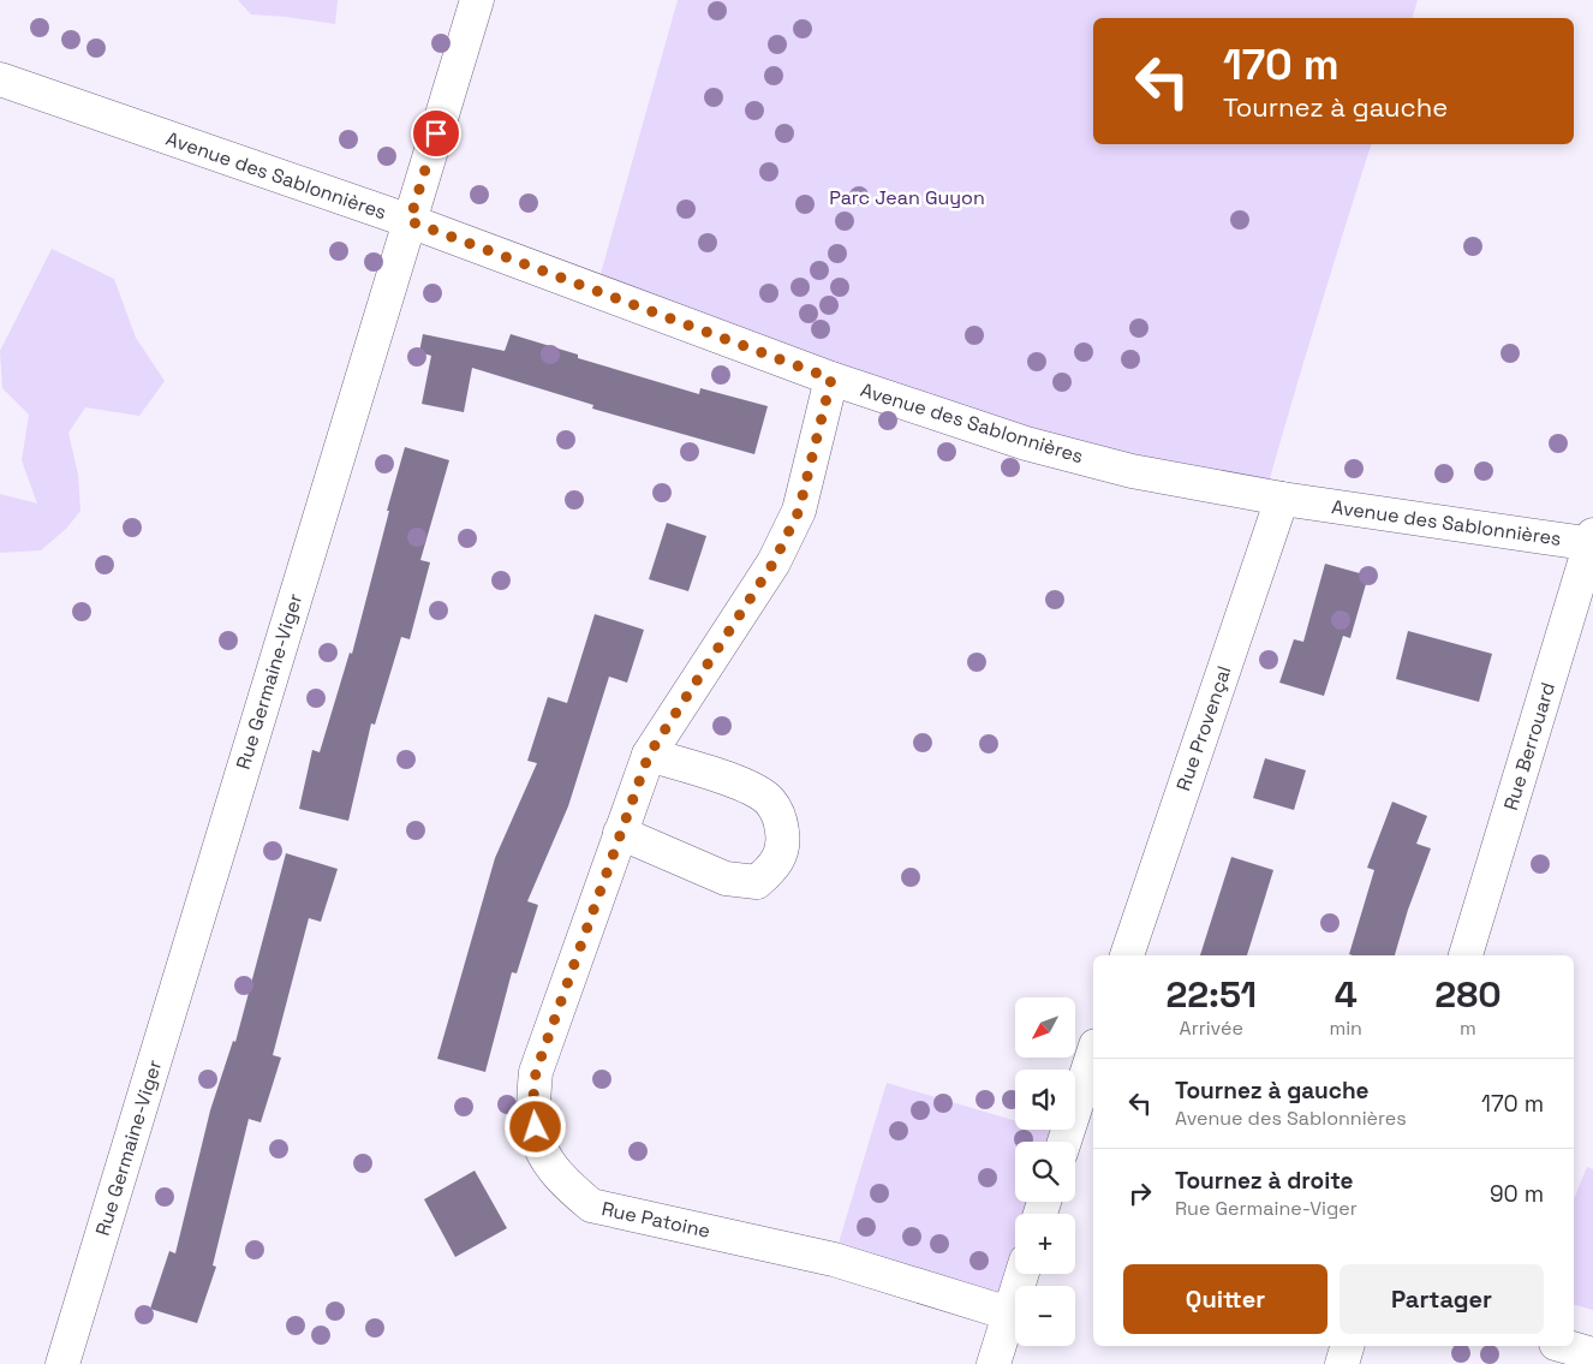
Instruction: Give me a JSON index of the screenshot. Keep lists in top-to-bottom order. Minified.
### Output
{"streets":{"street":["Avenue des Sablonnières","Rue Germaine-Viger","Rue Provençal","Rue Berrouard","Rue Patoine"]},"crossings":[["Avenue des Sablonnières","Rue Germaine-Viger"],["Avenue des Sablonnières","Rue Provençal"],["Avenue des Sablonnières","Rue Berrouard"],["Avenue des Sablonnières","Rue Patoine"]],"parks":["Parc Jean Guyon"],"north":"bottom left","page":{"turn":["170 m","Tournez à gauche"],"eta":["22:51","Arrivée","4","min","280","m"],"map_buttons":["+","−"],"list":[{"name":"Tournez à gauche","note":"Avenue des Sablonnières","value":"170 m"},{"name":"Tournez à droite","note":"Rue Germaine-Viger","value":"90 m"}],"buttons":["Quitter","Partager"]}}
